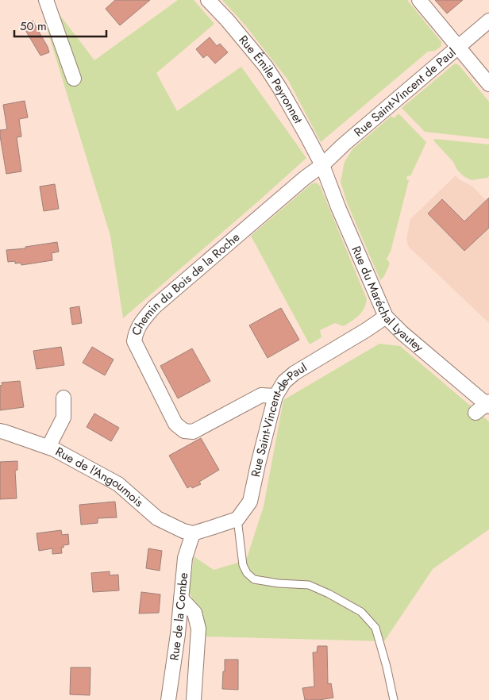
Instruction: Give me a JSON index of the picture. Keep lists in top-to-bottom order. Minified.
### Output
{"streets":{"street":["Rue Émile Peyronnet","Rue Saint-Vincent de Paul","Chemin du Bois de la Roche","Rue du Maréchal Lyautey","Rue Saint-Vincent-de-Paul","Rue de l'Angoumois","Rue de la Combe"]},"crossings":[["Rue Émile Peyronnet","Rue Saint-Vincent de Paul"],["Rue Émile Peyronnet","Chemin du Bois de la Roche"],["Rue Émile Peyronnet","Rue du Maréchal Lyautey"],["Rue Saint-Vincent de Paul","Chemin du Bois de la Roche"],["Rue Saint-Vincent de Paul","Rue du Maréchal Lyautey"],["Chemin du Bois de la Roche","Rue du Maréchal Lyautey"],["Chemin du Bois de la Roche","Rue Saint-Vincent-de-Paul"],["Rue du Maréchal Lyautey","Rue Saint-Vincent-de-Paul"],["Rue de l'Angoumois","Rue de la Combe"]],"scale_bar":"50 m"}
